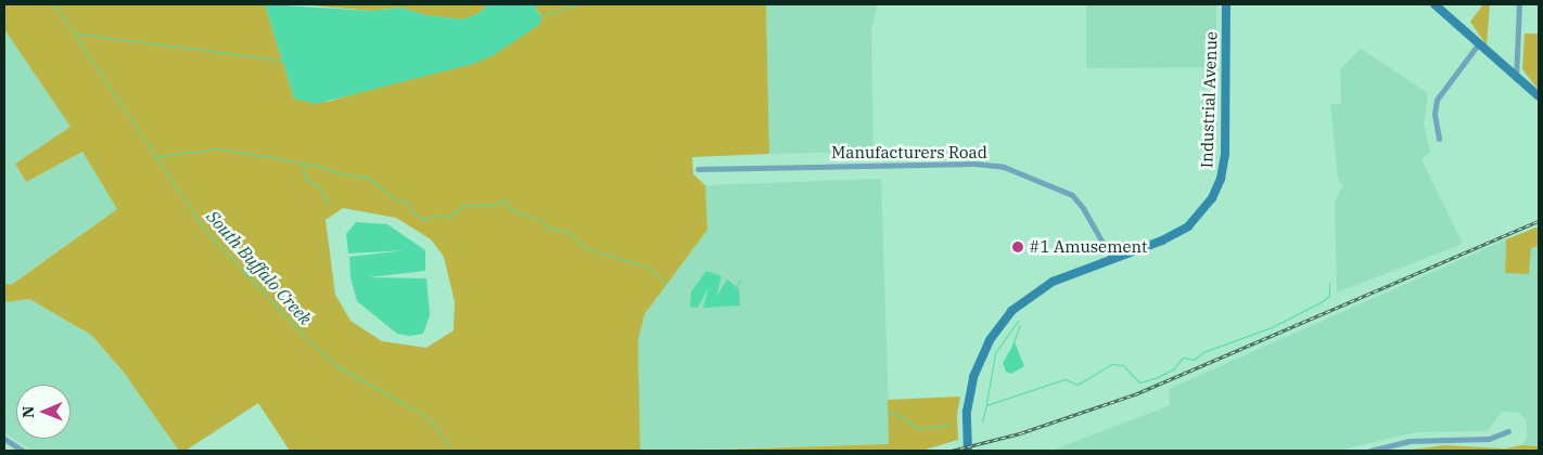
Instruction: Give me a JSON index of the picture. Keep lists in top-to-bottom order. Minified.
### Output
{"streets":{"main road":["Industrial Avenue"],"street":["Manufacturers Road"]},"crossings":[["Industrial Avenue","Manufacturers Road"]],"water":["South Buffalo Creek"],"places":["#1 Amusement"],"north":"left"}
